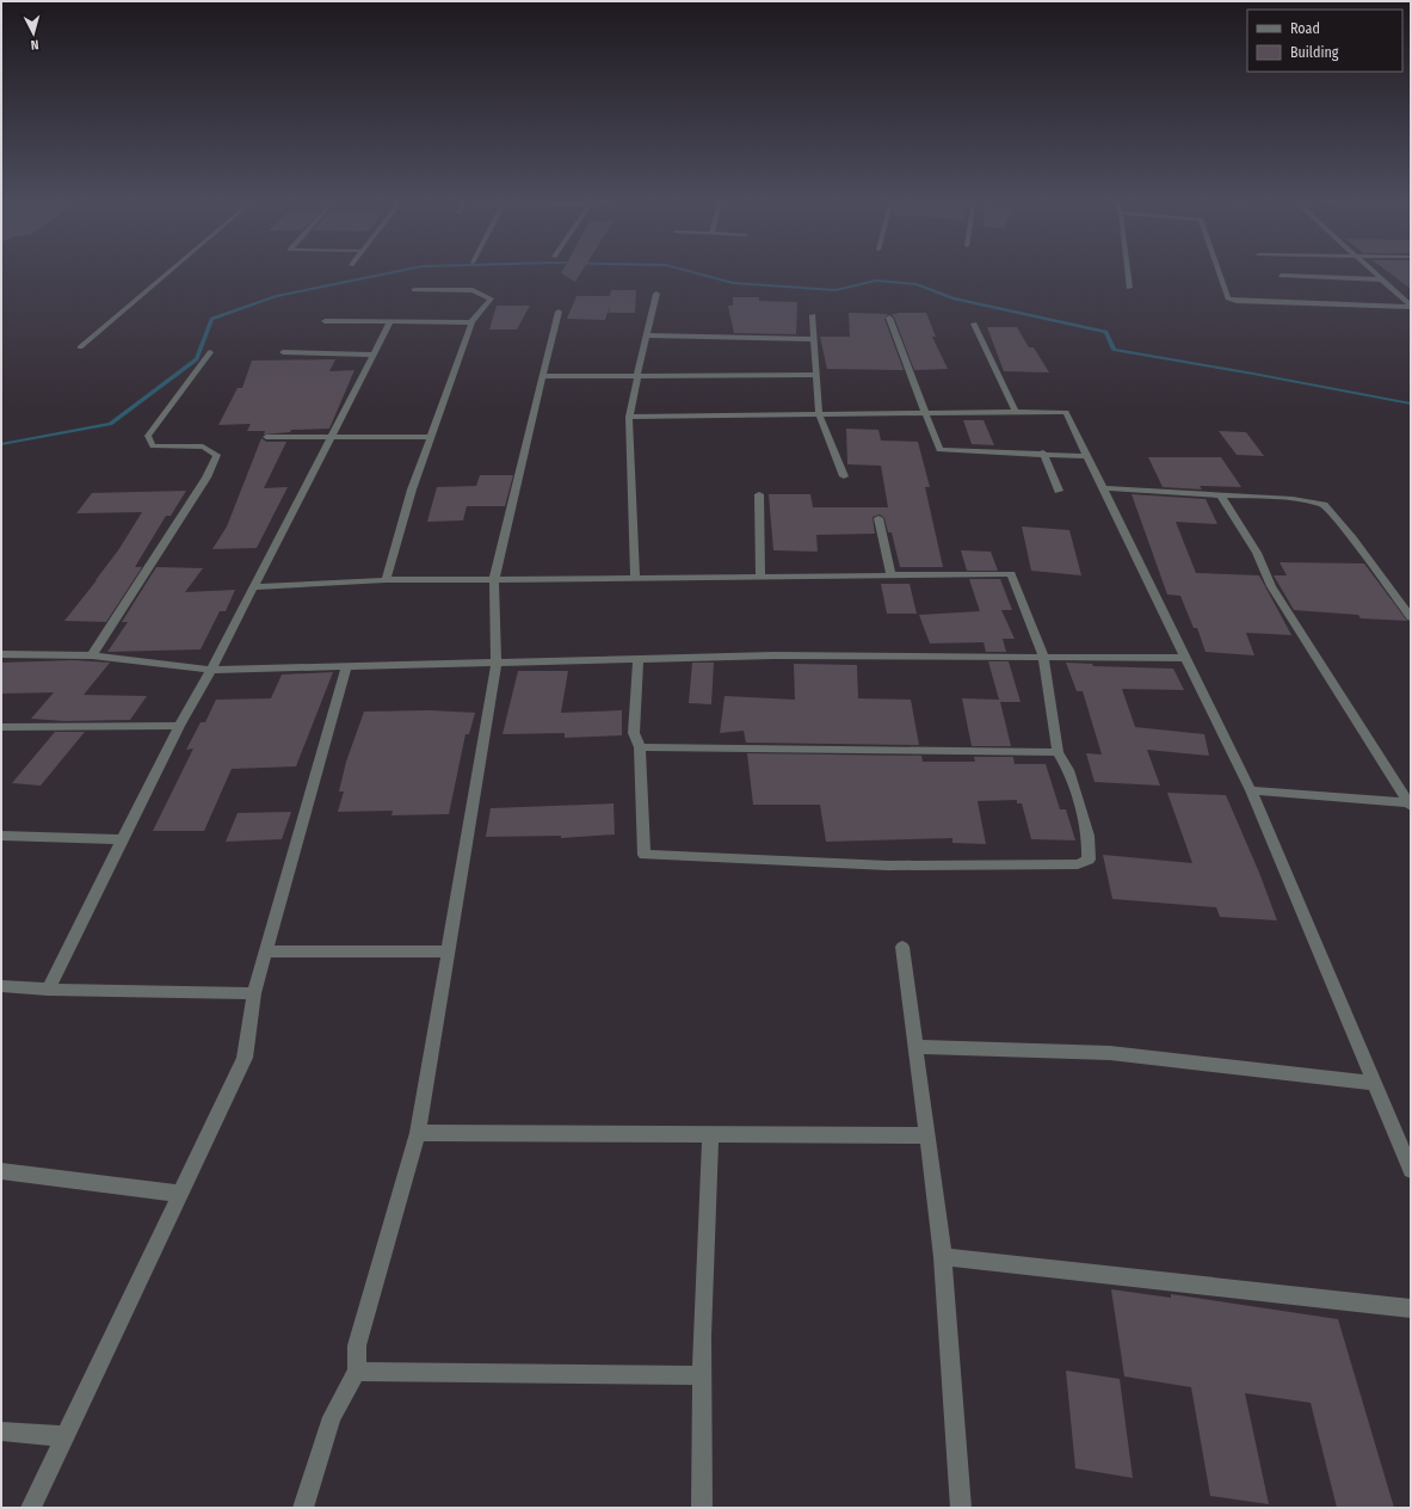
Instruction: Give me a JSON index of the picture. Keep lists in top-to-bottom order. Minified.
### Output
{"legend":["Road","Building"],"north":"bottom"}
